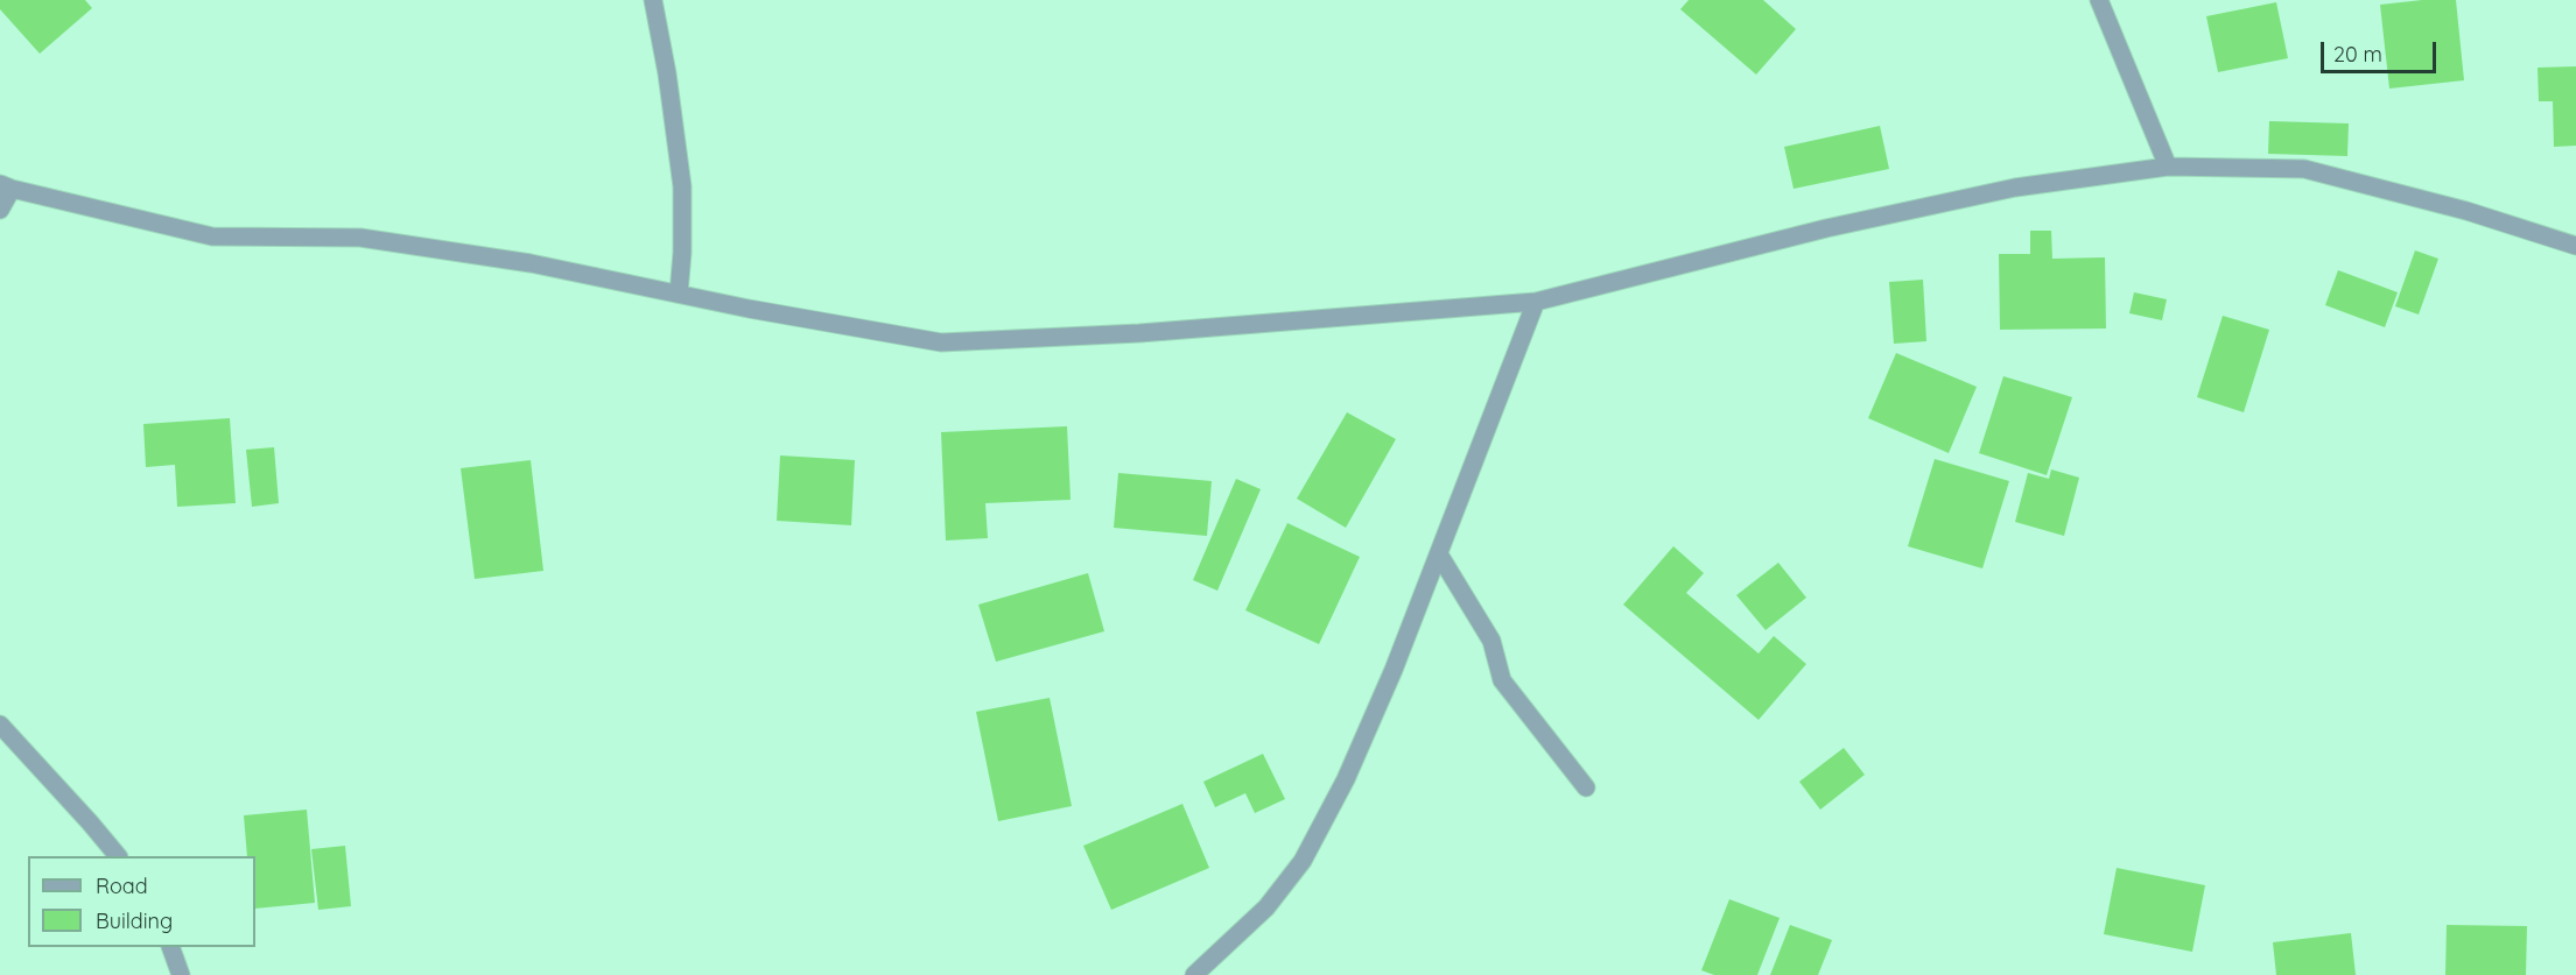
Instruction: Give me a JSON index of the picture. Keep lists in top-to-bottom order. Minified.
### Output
{"legend":["Road","Building"],"scale_bar":"20 m"}
